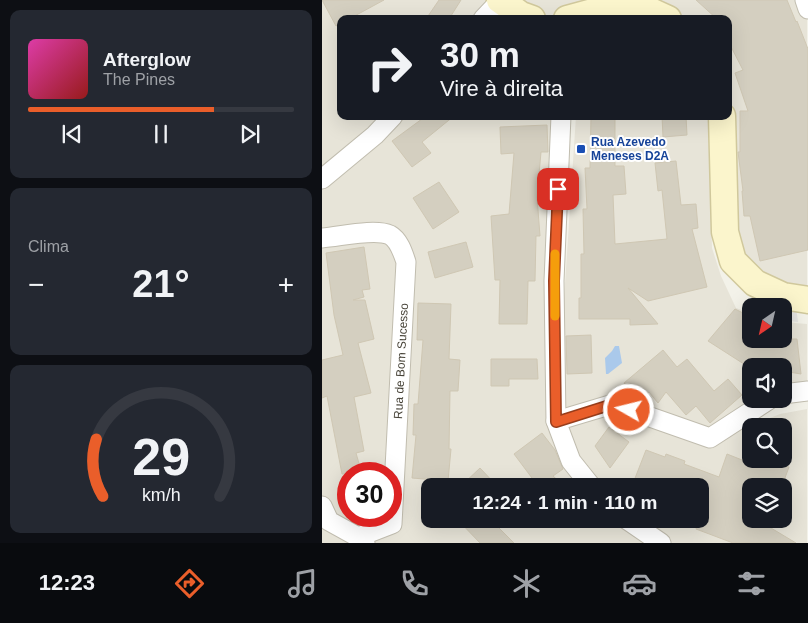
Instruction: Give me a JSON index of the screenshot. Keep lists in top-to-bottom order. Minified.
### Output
{"streets":{"street":["Rua de Bom Sucesso"]},"places":{"transit":["Rua Azevedo Meneses D2A"]},"north":"bottom left","page":{"turn":["30 m","Vire à direita"],"song":["Afterglow","The Pines"],"tile":"Clima","heat":["−","21°","+"],"limit":"30","trip":"12:24 · 1 min · 110 m","tabs":"12:23","gauge":["29","km/h"]}}
